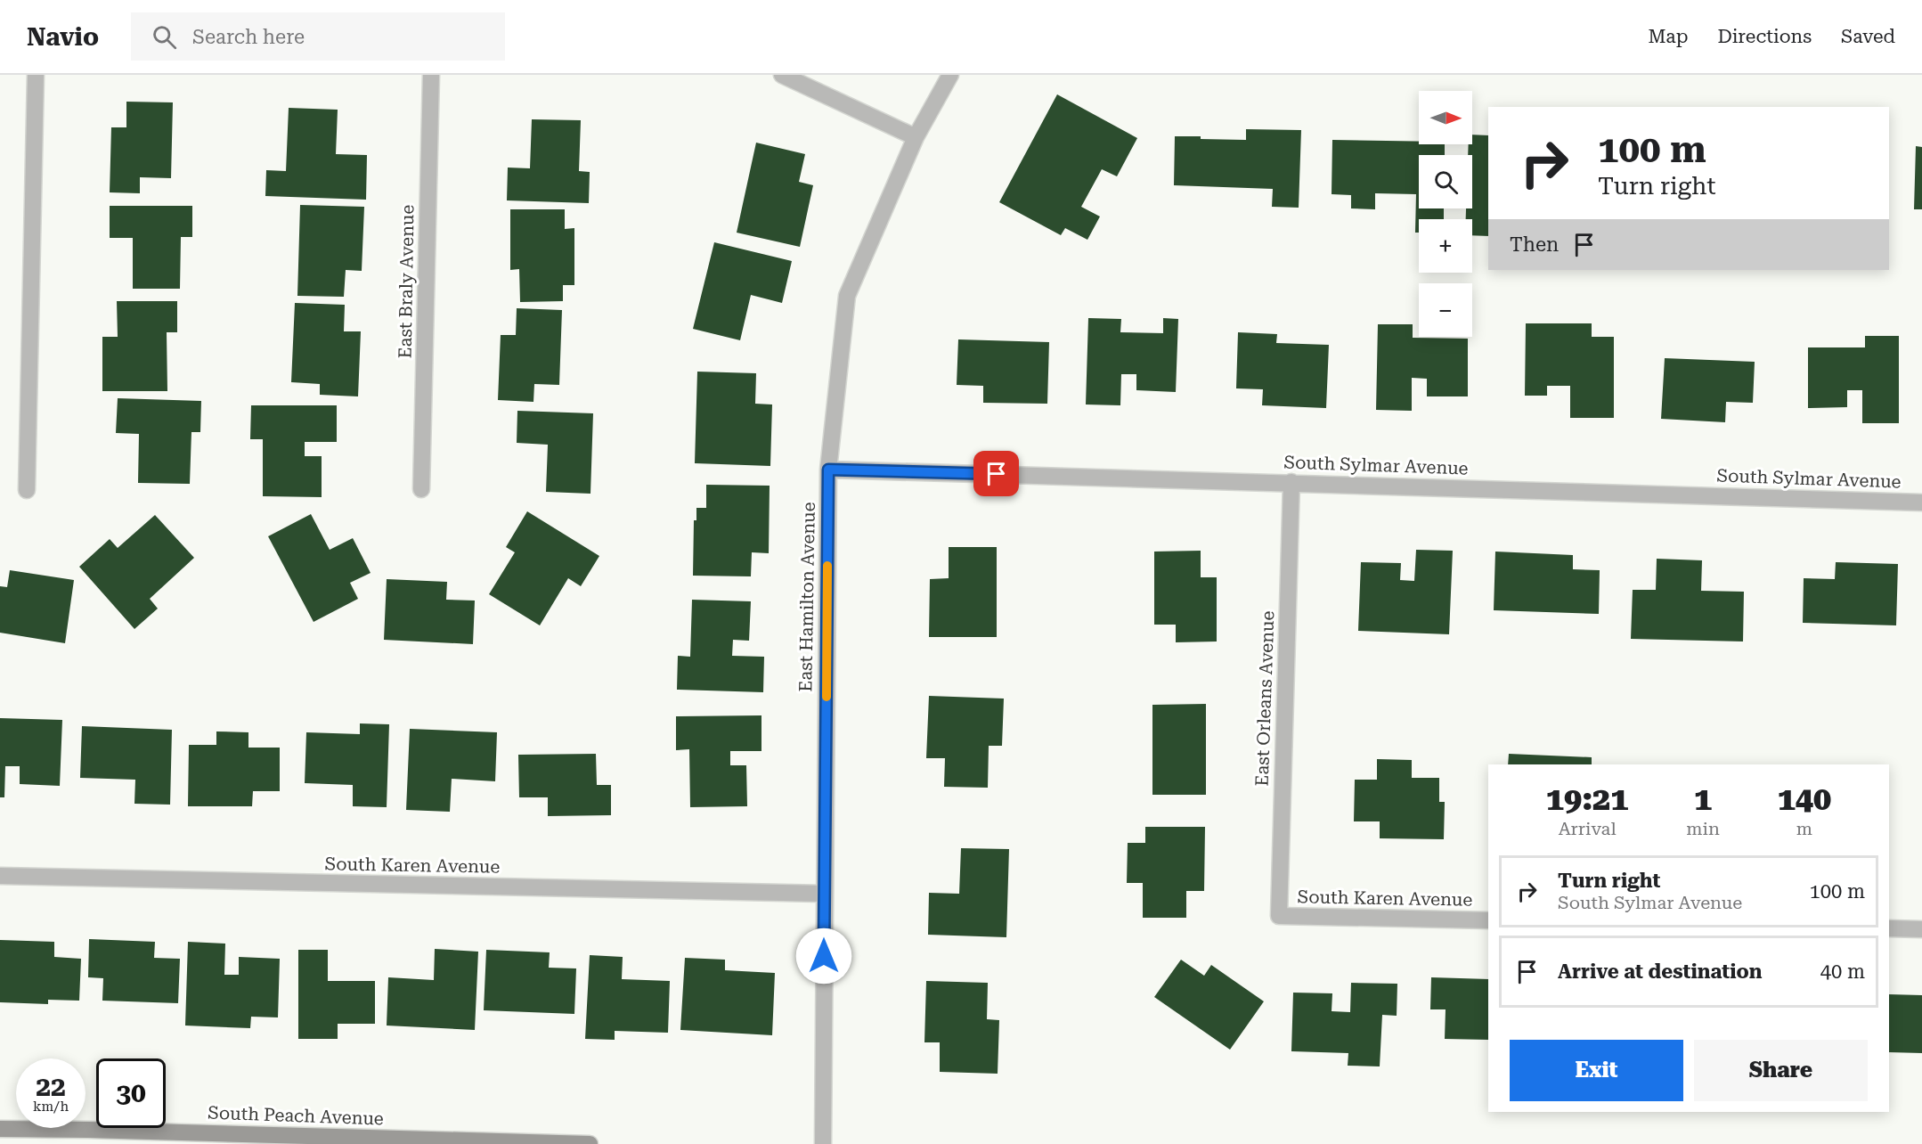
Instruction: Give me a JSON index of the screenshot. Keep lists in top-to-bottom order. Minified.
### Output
{"streets":{"main road":["South Peach Avenue"],"street":["East Braly Avenue","South Sylmar Avenue","East Hamilton Avenue","East Orleans Avenue","South Karen Avenue"]},"crossings":[["South Sylmar Avenue","East Hamilton Avenue"],["South Sylmar Avenue","East Orleans Avenue"],["East Hamilton Avenue","South Karen Avenue"],["East Orleans Avenue","South Karen Avenue"]],"north":"right","page":{"header":"Navio","search":"Search here","nav":["Map","Directions","Saved"],"map_buttons":["+","−"],"turn":["100 m","Turn right"],"then":"Then","eta":["19:21","Arrival","1","min","140","m"],"list":[{"name":"Turn right","note":"South Sylmar Avenue","value":"100 m"},{"name":"Arrive at destination","value":"40 m"}],"buttons":["Exit","Share"],"speed":"22 km/h","limit":"30"}}
